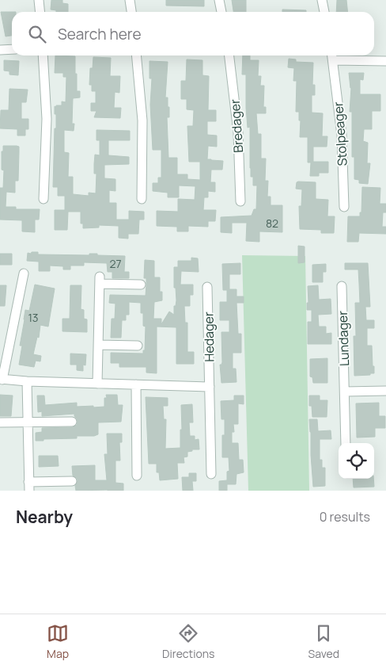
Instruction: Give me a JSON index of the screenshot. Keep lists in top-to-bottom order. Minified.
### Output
{"streets":{"street":["Bredager","Stolpeager","Hedager","Lundager"]},"house_numbers":["82","27","13"],"page":{"search":"Search here","heading":["Nearby","0 results"],"nav":["Map","Directions","Saved"]}}
